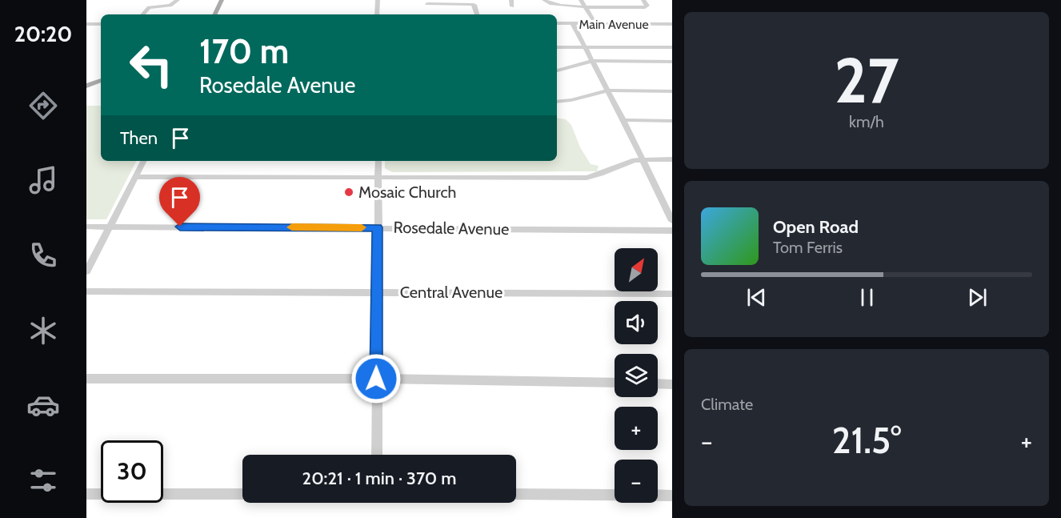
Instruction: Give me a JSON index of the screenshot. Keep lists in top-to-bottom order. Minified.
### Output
{"streets":{"street":["Main Avenue","Rosedale Avenue","Central Avenue"]},"places":["Mosaic Church"],"north":"top right","page":{"tabs":"20:20","tile":[["27","km/h"],"Climate"],"turn":["170 m","Rosedale Avenue"],"then":"Then","song":["Open Road","Tom Ferris"],"map_buttons":["+","−"],"heat":["−","21.5°","+"],"limit":"30","trip":"20:21 · 1 min · 370 m"}}
